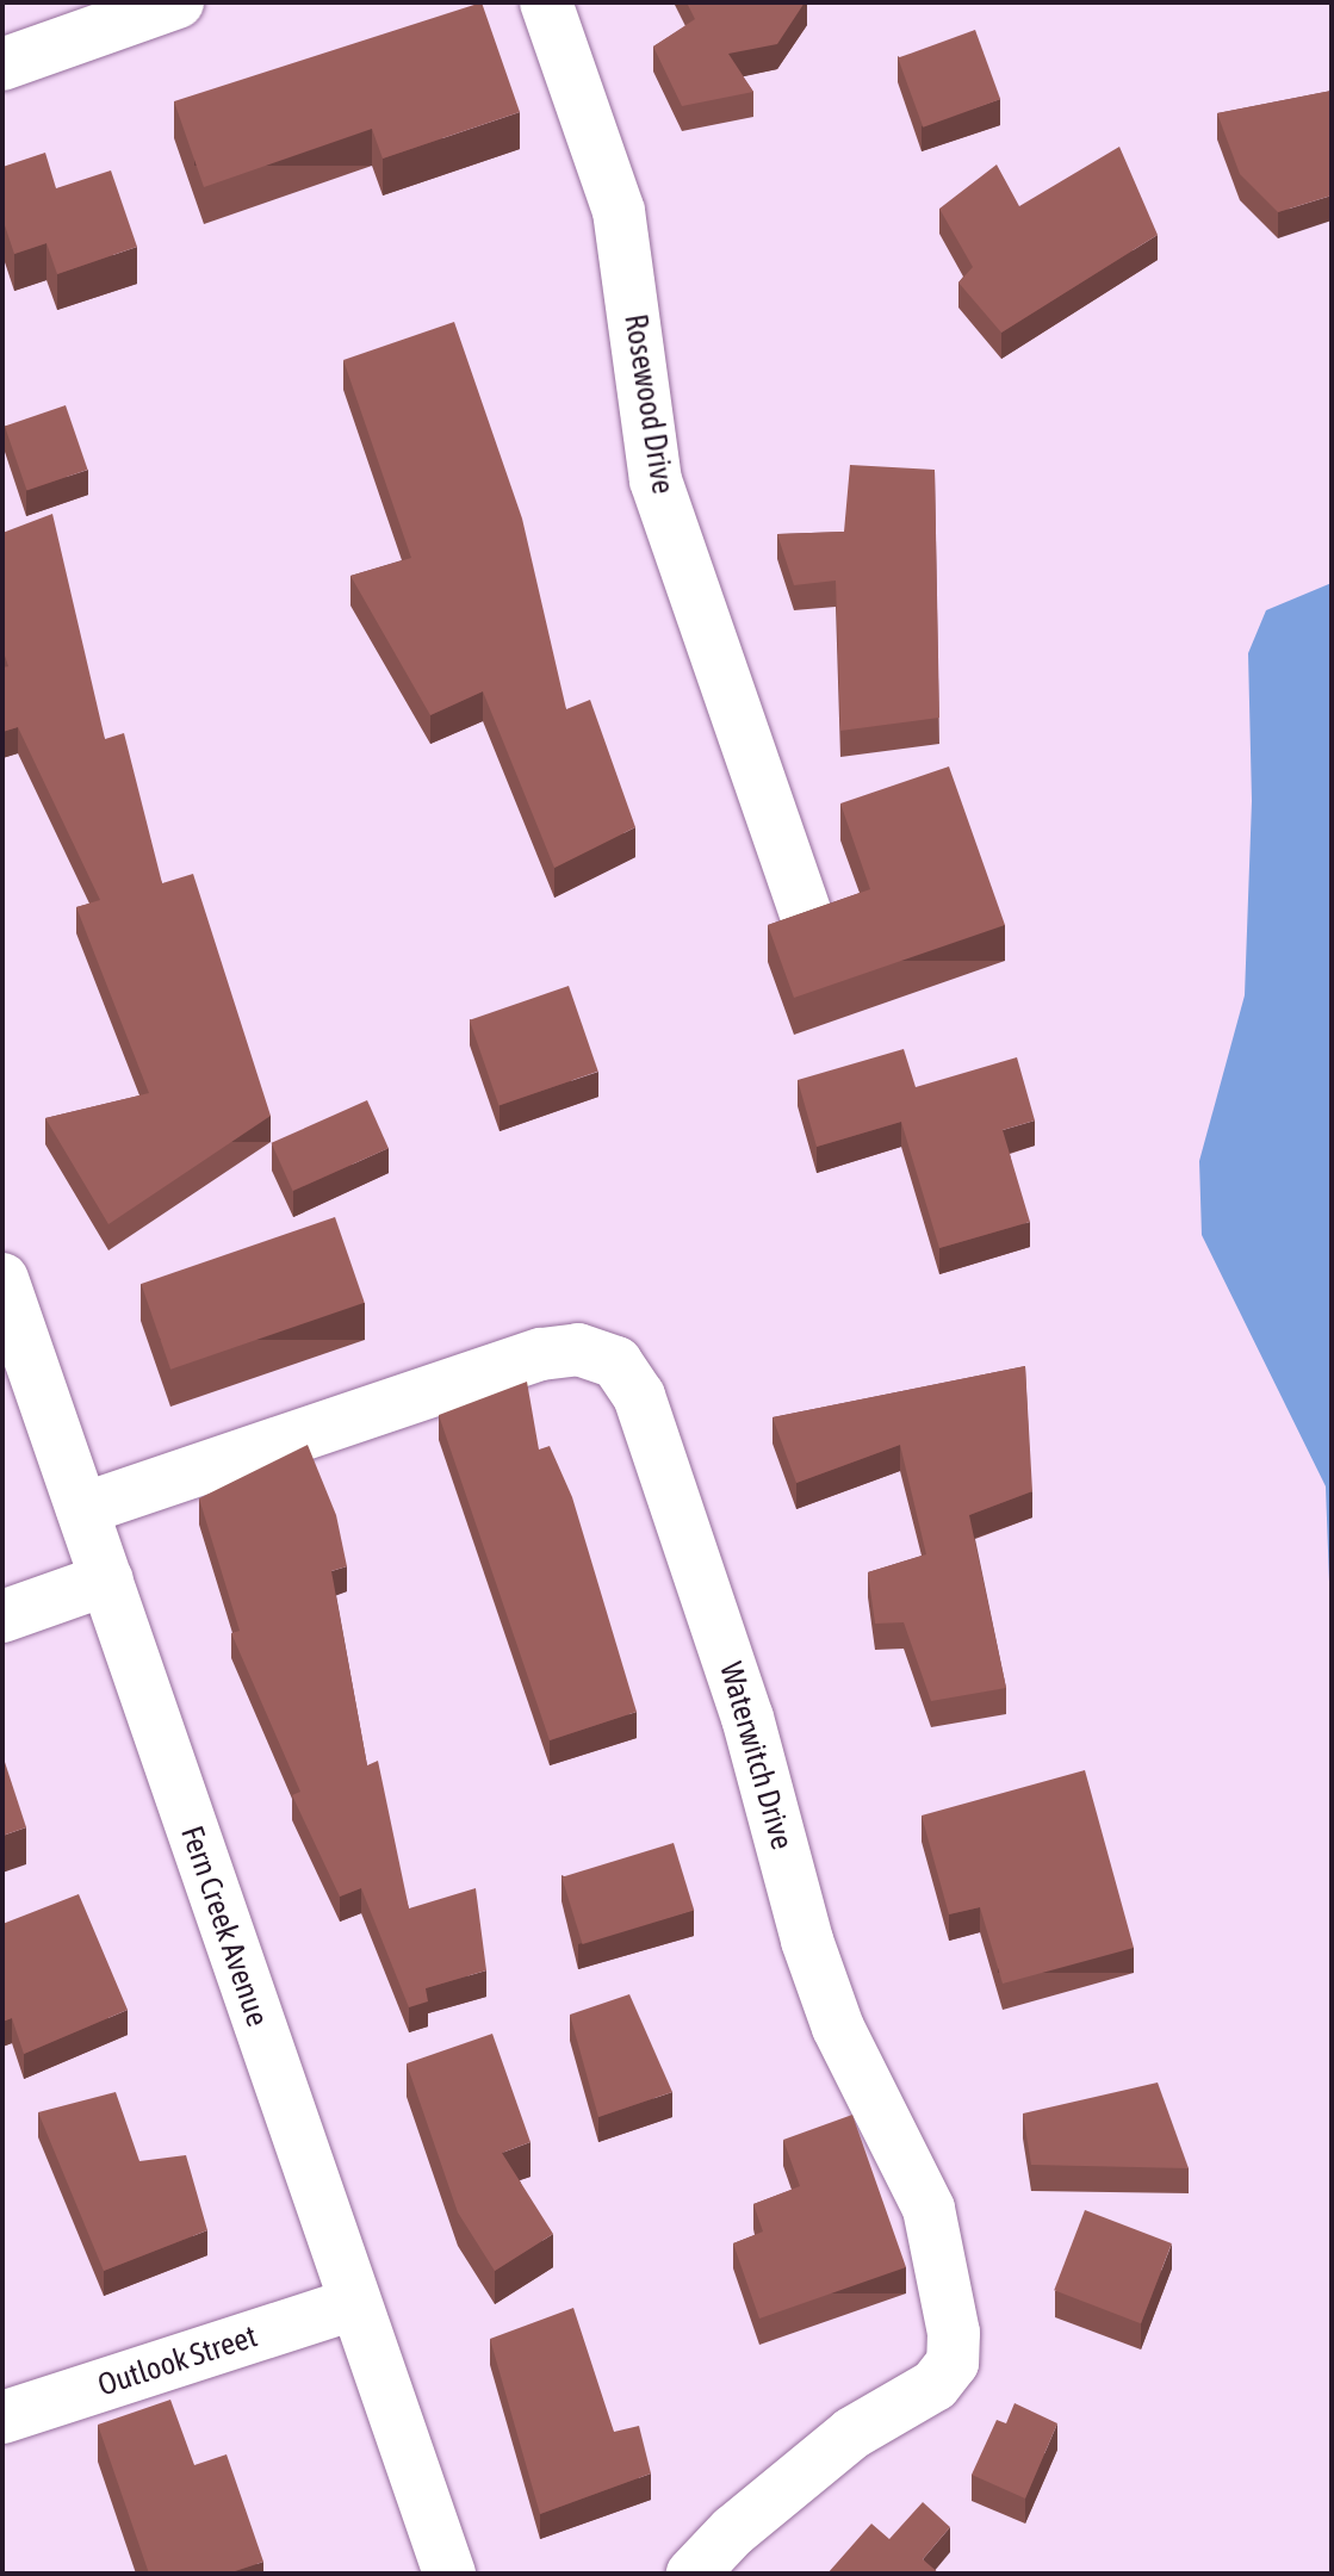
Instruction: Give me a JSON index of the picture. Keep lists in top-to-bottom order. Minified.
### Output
{"streets":{"street":["Rosewood Drive","Waterwitch Drive","Fern Creek Avenue","Outlook Street"]},"crossings":[["Waterwitch Drive","Fern Creek Avenue"],["Fern Creek Avenue","Outlook Street"]]}
